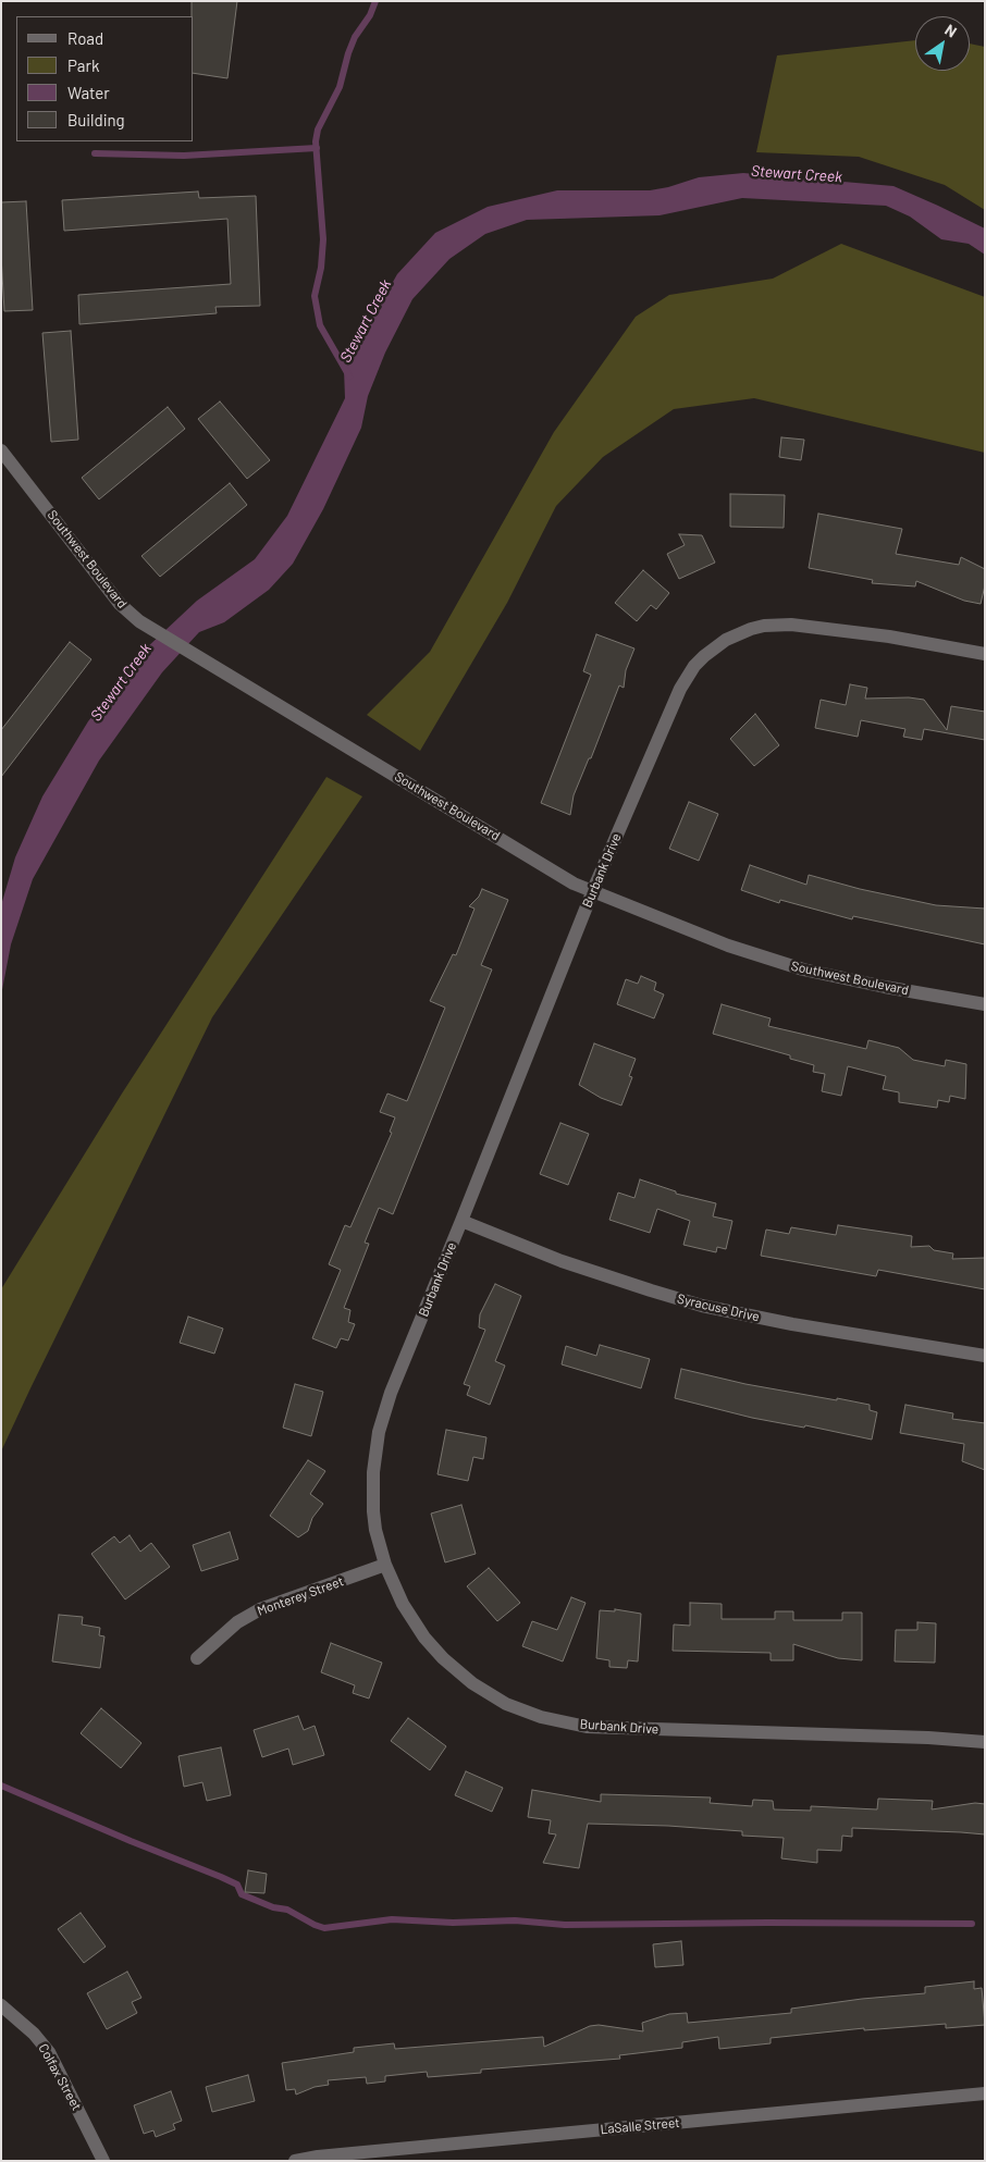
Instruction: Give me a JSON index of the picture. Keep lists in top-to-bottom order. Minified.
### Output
{"streets":{"street":["Southwest Boulevard","Burbank Drive","Syracuse Drive","Monterey Street","Colfax Street","LaSalle Street"]},"crossings":[["Southwest Boulevard","Burbank Drive"],["Burbank Drive","Syracuse Drive"],["Burbank Drive","Monterey Street"]],"water":["Stewart Creek"],"legend":["Road","Park","Water","Building"],"north":"top right"}
